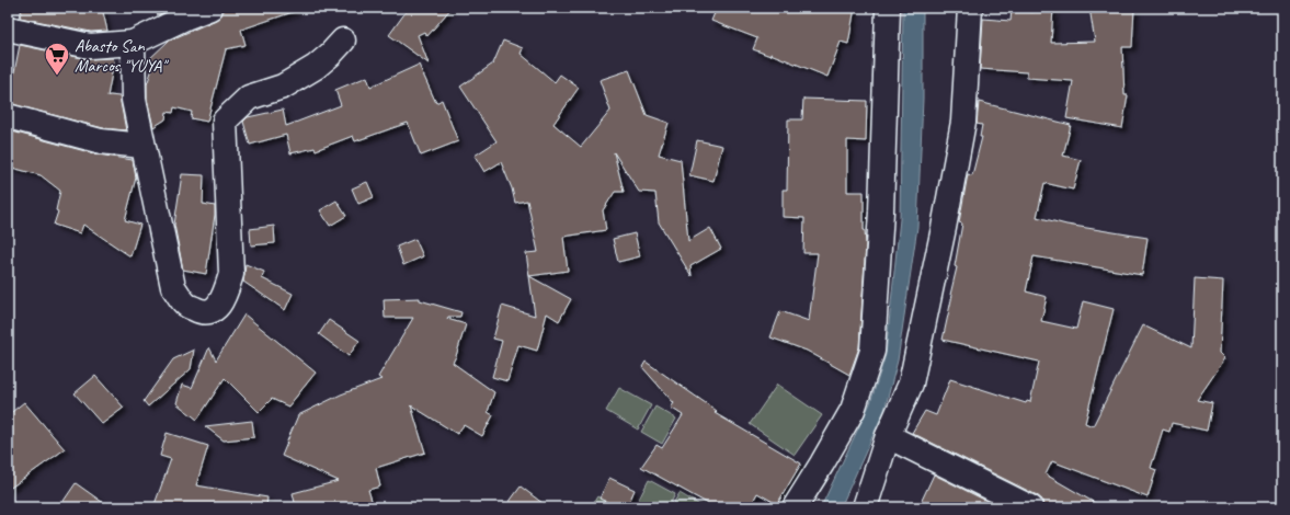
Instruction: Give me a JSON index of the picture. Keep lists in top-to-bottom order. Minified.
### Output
{"places":{"supermarket":["Abasto San Marcos \"YUYA\""]}}
